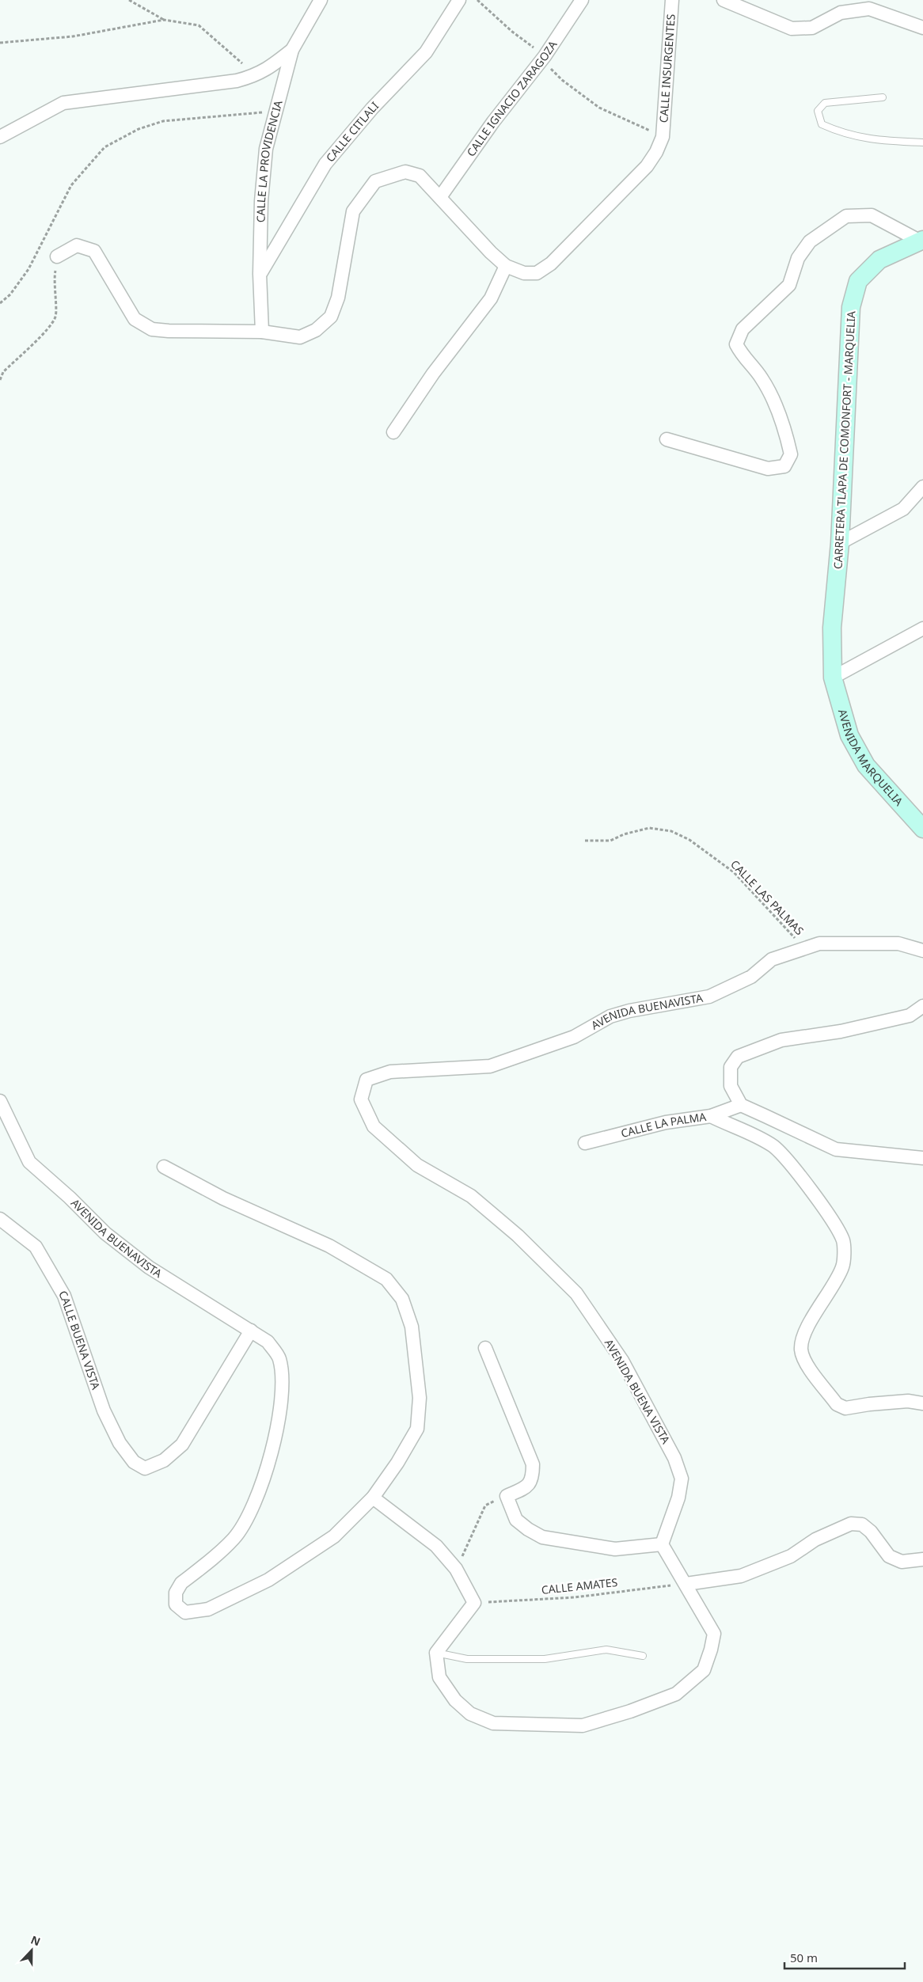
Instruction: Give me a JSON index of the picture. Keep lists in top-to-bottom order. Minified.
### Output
{"streets":{"main road":["CARRETERA TLAPA DE COMONFORT - MARQUELIA","AVENIDA MARQUELIA"],"street":["CALLE INSURGENTES","CALLE IGNACIO ZARAGOZA","CALLE CITLALI","CALLE LA PROVIDENCIA","AVENIDA BUENAVISTA","CALLE LA PALMA","CALLE BUENA VISTA","AVENIDA BUENA VISTA"],"path":["CALLE LAS PALMAS","CALLE AMATES"]},"crossings":[["CALLE CITLALI","CALLE LA PROVIDENCIA"],["CARRETERA TLAPA DE COMONFORT - MARQUELIA","AVENIDA MARQUELIA"],["CALLE LAS PALMAS","AVENIDA BUENAVISTA"],["AVENIDA BUENAVISTA","CALLE BUENA VISTA"],["AVENIDA BUENAVISTA","AVENIDA BUENA VISTA"]],"scale_bar":"50 m","north":"top"}
